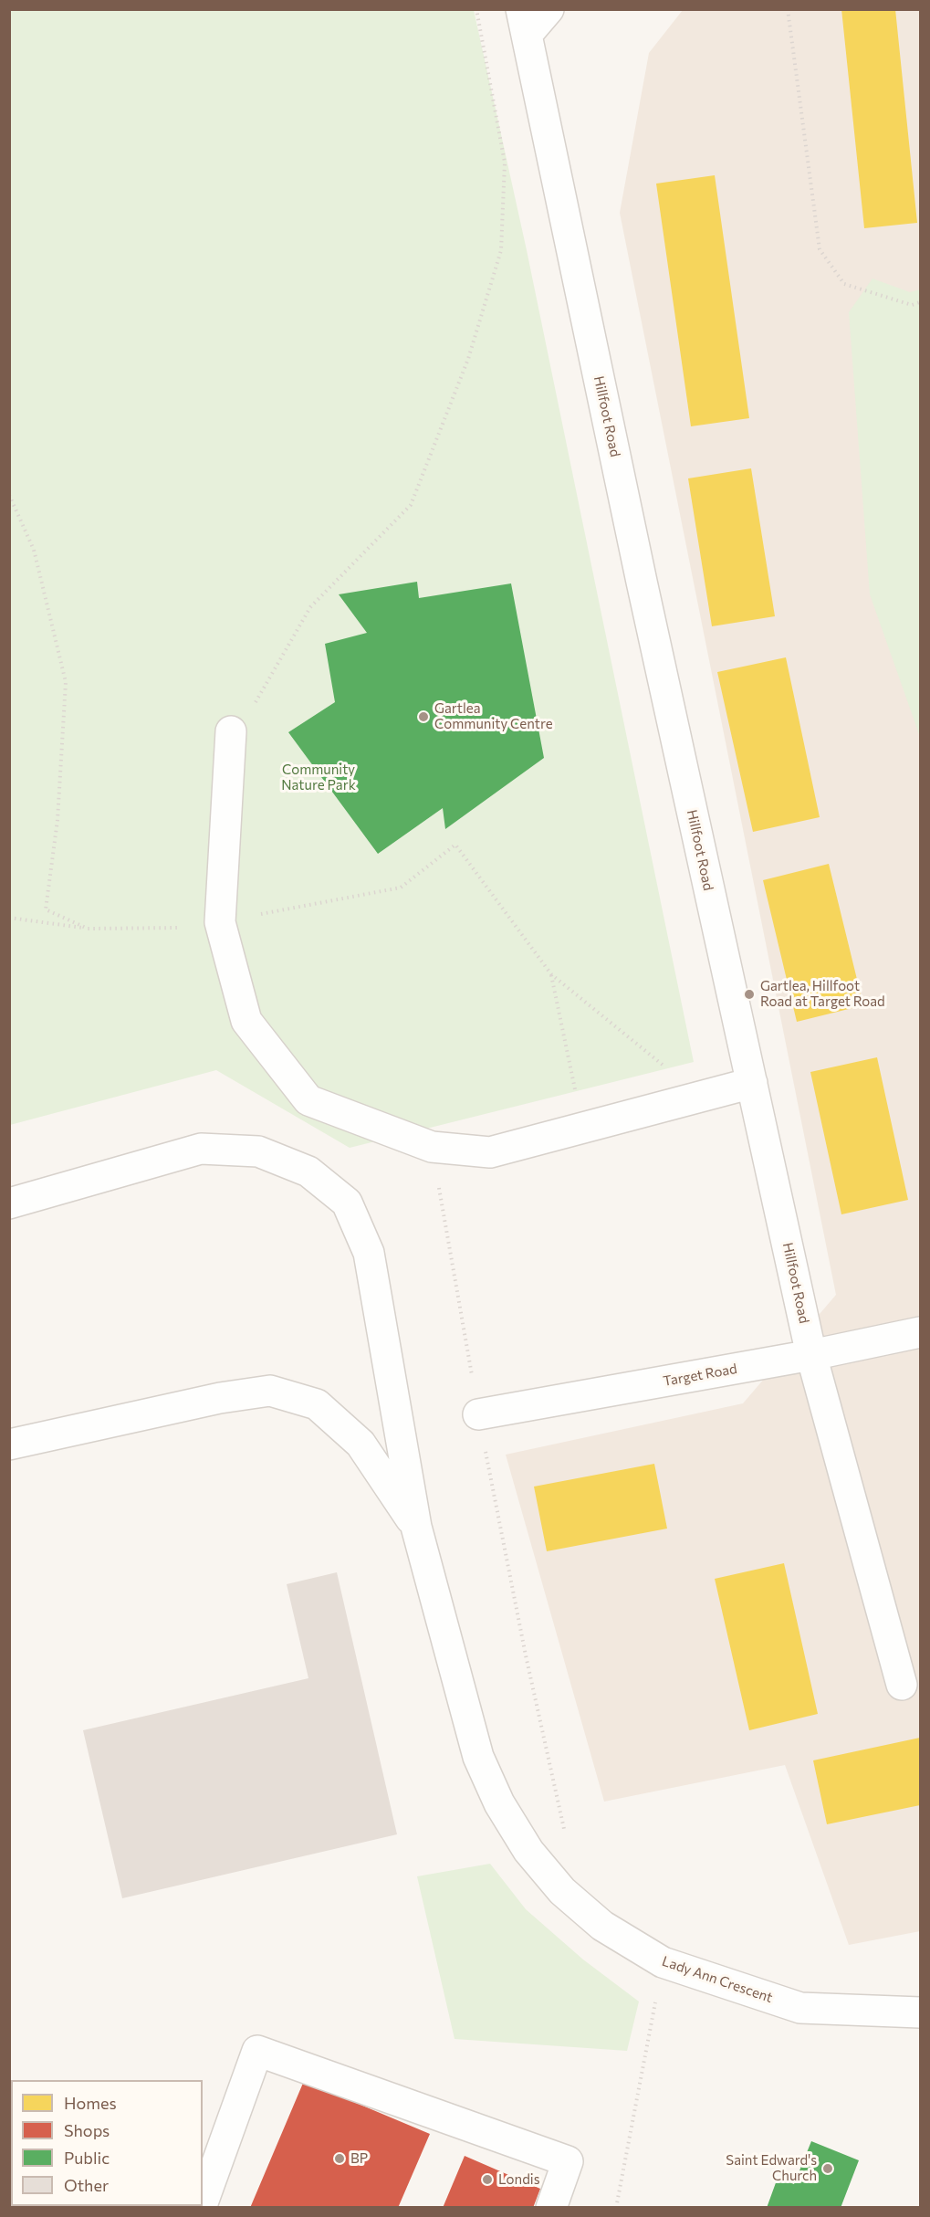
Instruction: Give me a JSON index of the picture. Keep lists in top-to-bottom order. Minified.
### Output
{"streets":{"street":["Hillfoot Road","Target Road","Lady Ann Crescent"]},"crossings":[["Hillfoot Road","Target Road"]],"parks":["Community Nature Park"],"places":["Gartlea Community Centre","Gartlea, Hillfoot Road at Target Road","BP","Saint Edward's Church","Londis"],"legend":["Homes","Shops","Public","Other"]}
